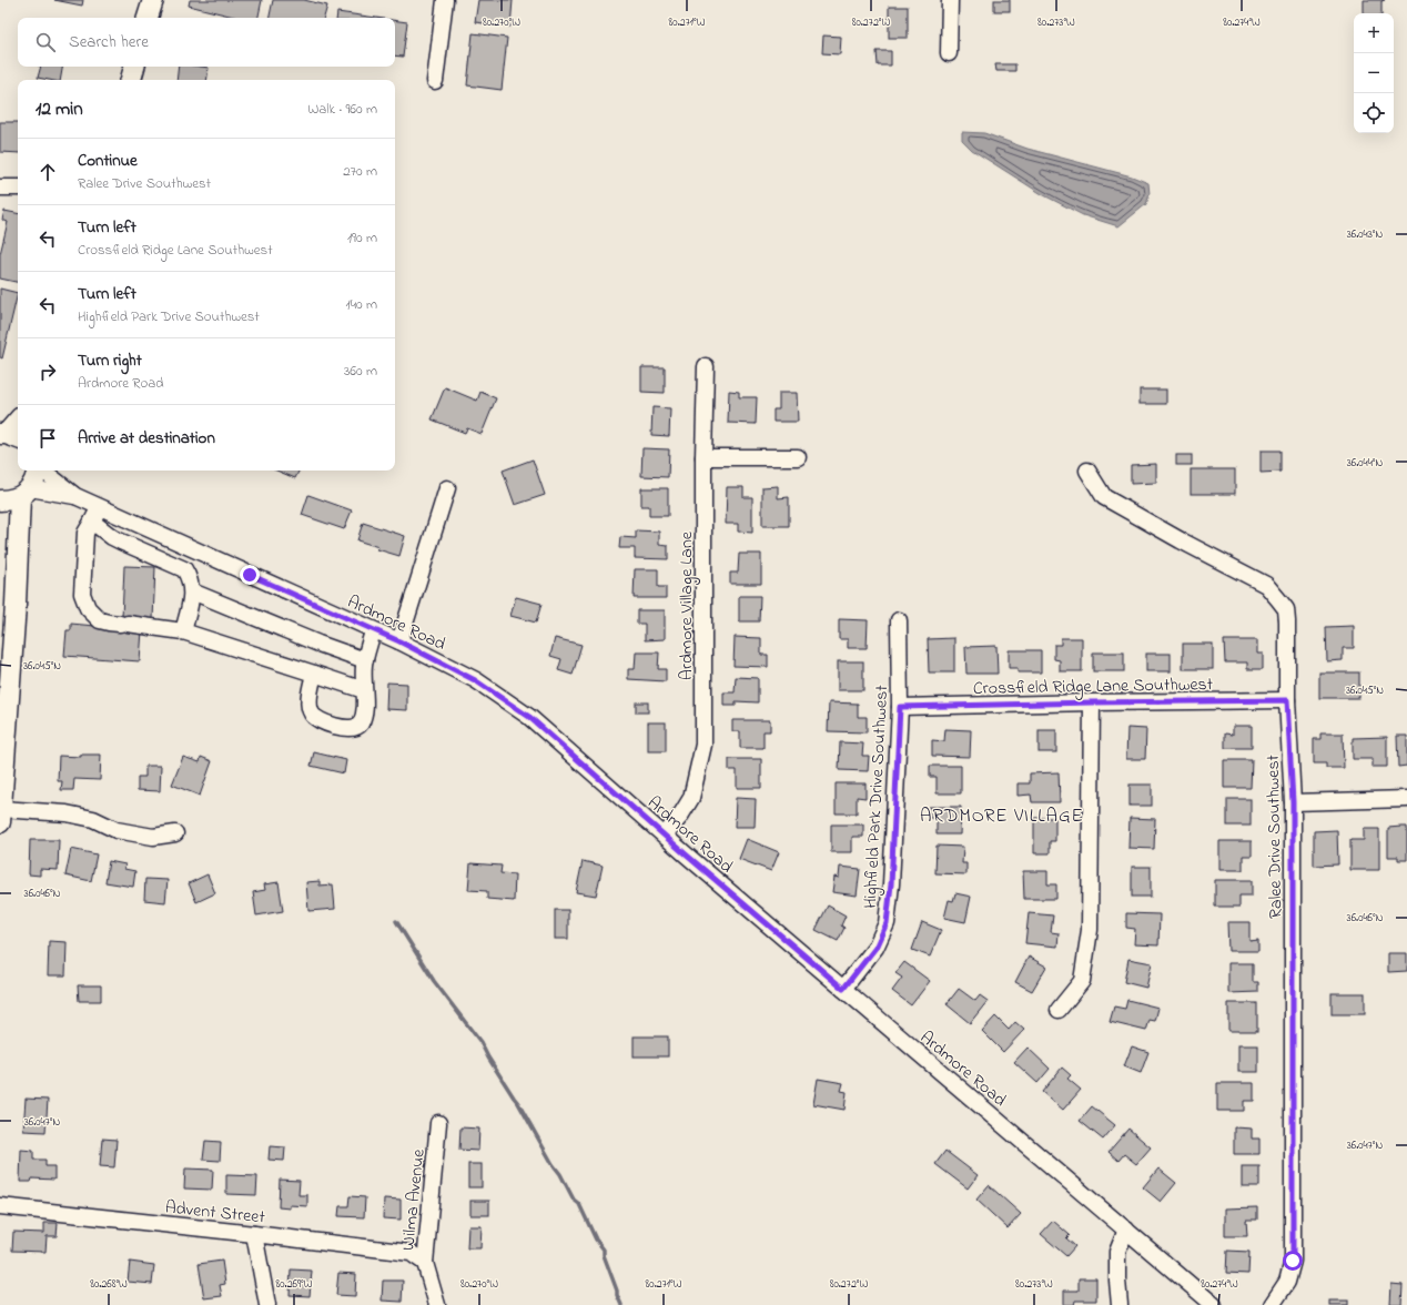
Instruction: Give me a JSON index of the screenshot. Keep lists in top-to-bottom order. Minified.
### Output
{"streets":{"street":["Ardmore Village Lane","Ardmore Road","Crossfield Ridge Lane Southwest","Highfield Park Drive Southwest","Ralee Drive Southwest","Wilma Avenue","Advent Street"]},"crossings":[["Ardmore Village Lane","Ardmore Road"],["Ardmore Road","Highfield Park Drive Southwest"],["Crossfield Ridge Lane Southwest","Highfield Park Drive Southwest"],["Crossfield Ridge Lane Southwest","Ralee Drive Southwest"],["Wilma Avenue","Advent Street"]],"districts":["ARDMORE VILLAGE"],"page":{"map_buttons":["+","−"],"search":"Search here","heading":["12 min","Walk · 960 m"],"list":[["Continue","Ralee Drive Southwest","270 m"],["Turn left","Crossfield Ridge Lane Southwest","190 m"],["Turn left","Highfield Park Drive Southwest","140 m"],["Turn right","Ardmore Road","360 m"],"Arrive at destination"]},"coordinates":["80.270°W","80.271°W","80.272°W","80.273°W","80.274°W","36.043°N","36.044°N","36.045°N","36.046°N","36.047°N","80.268°W","80.269°W"]}
